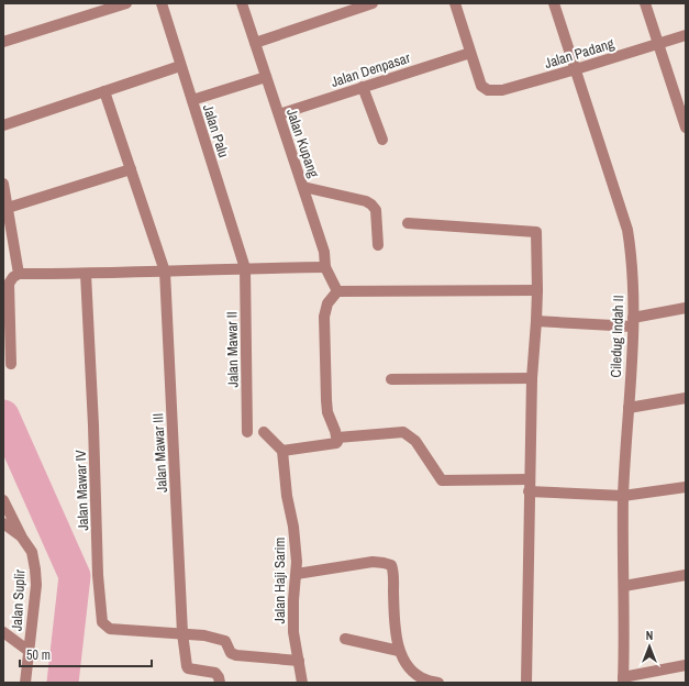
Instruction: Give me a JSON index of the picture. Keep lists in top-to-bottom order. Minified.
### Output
{"streets":{"street":["Jalan Padang","Jalan Denpasar","Jalan Palu","Jalan Kupang","Ciledug Indah II","Jalan Mawar II","Jalan Mawar III","Jalan Mawar IV","Jalan Haji Sarim","Jalan Suplir"]},"crossings":[["Jalan Padang","Jalan Denpasar"],["Jalan Padang","Ciledug Indah II"],["Jalan Denpasar","Jalan Kupang"],["Jalan Palu","Jalan Mawar II"],["Jalan Mawar III","Jalan Mawar IV"],["Jalan Mawar IV","Jalan Haji Sarim"]],"scale_bar":"50 m","north":"top"}
